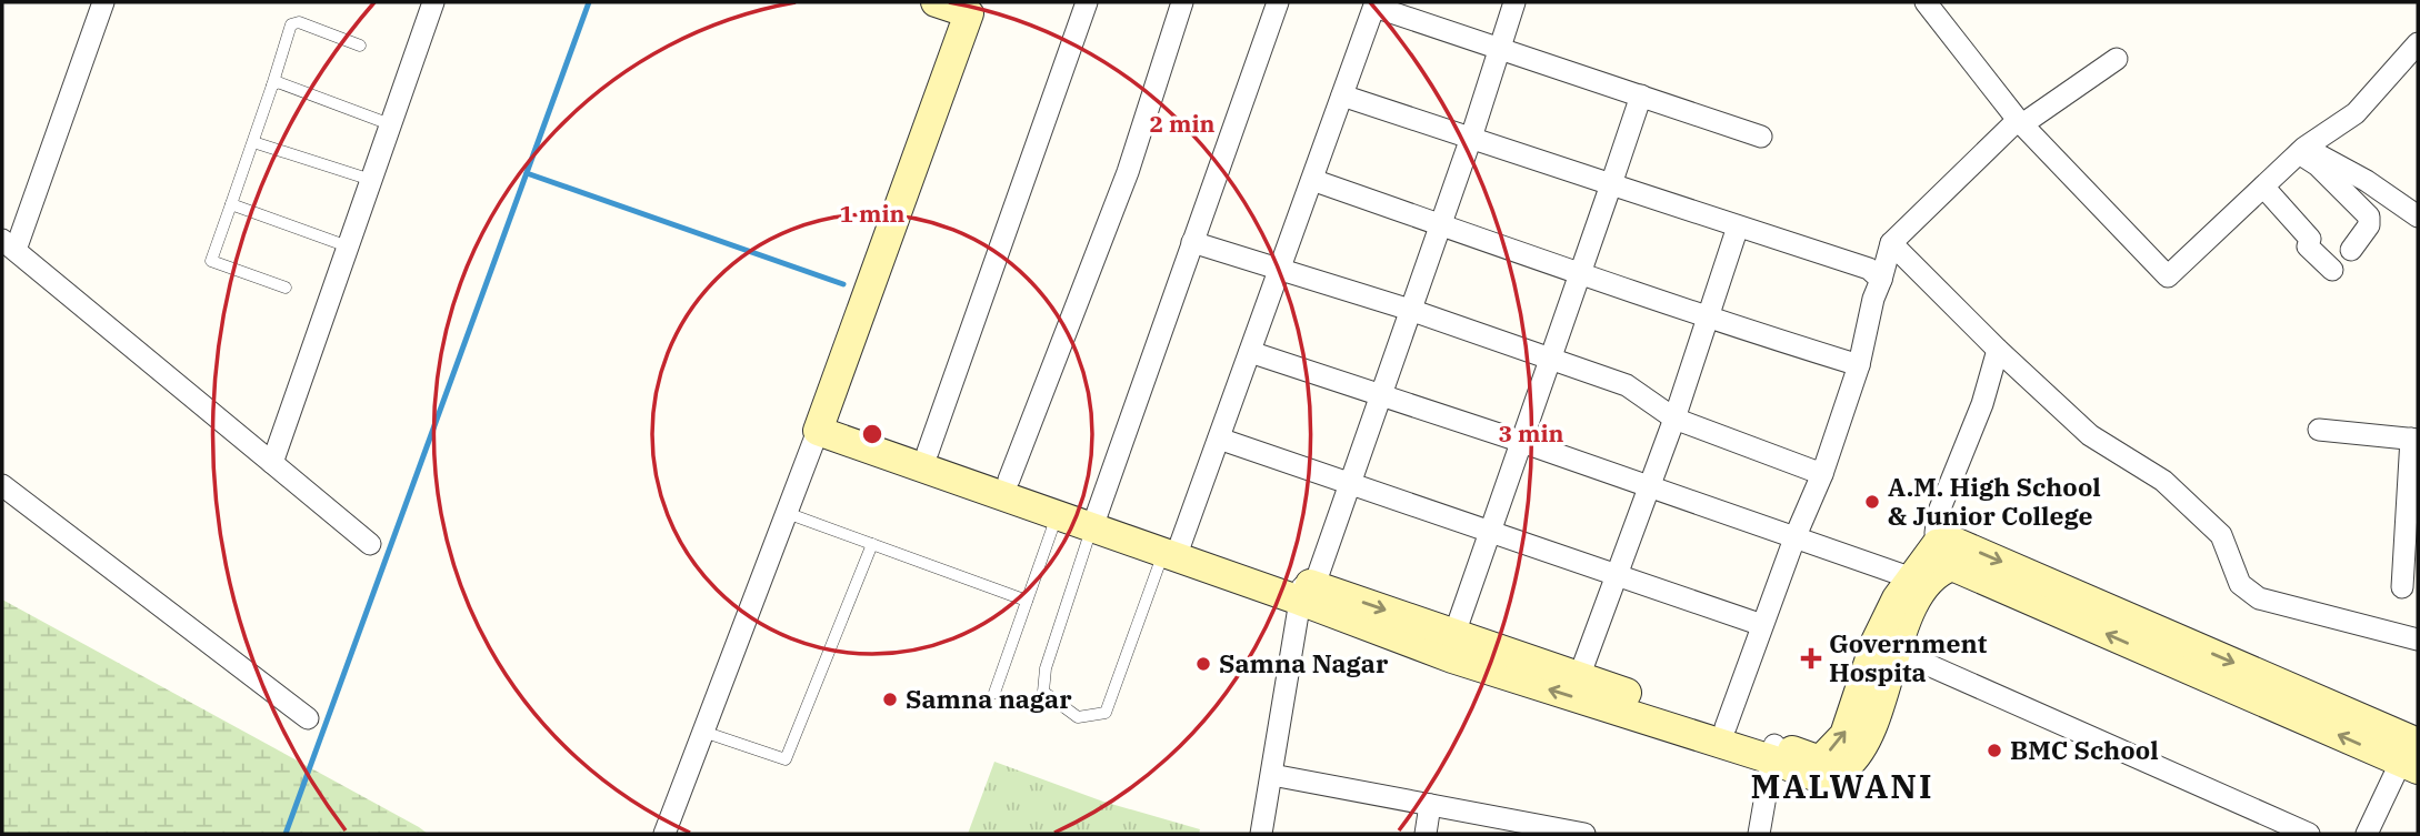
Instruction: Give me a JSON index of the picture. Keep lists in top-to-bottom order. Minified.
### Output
{"districts":["MALWANI"],"places":{"other":["A.M. High School & Junior College","Samna Nagar","Samna nagar","BMC School"],"health":["Government Hospita"]},"rings":["2 min","1 min","3 min"]}
